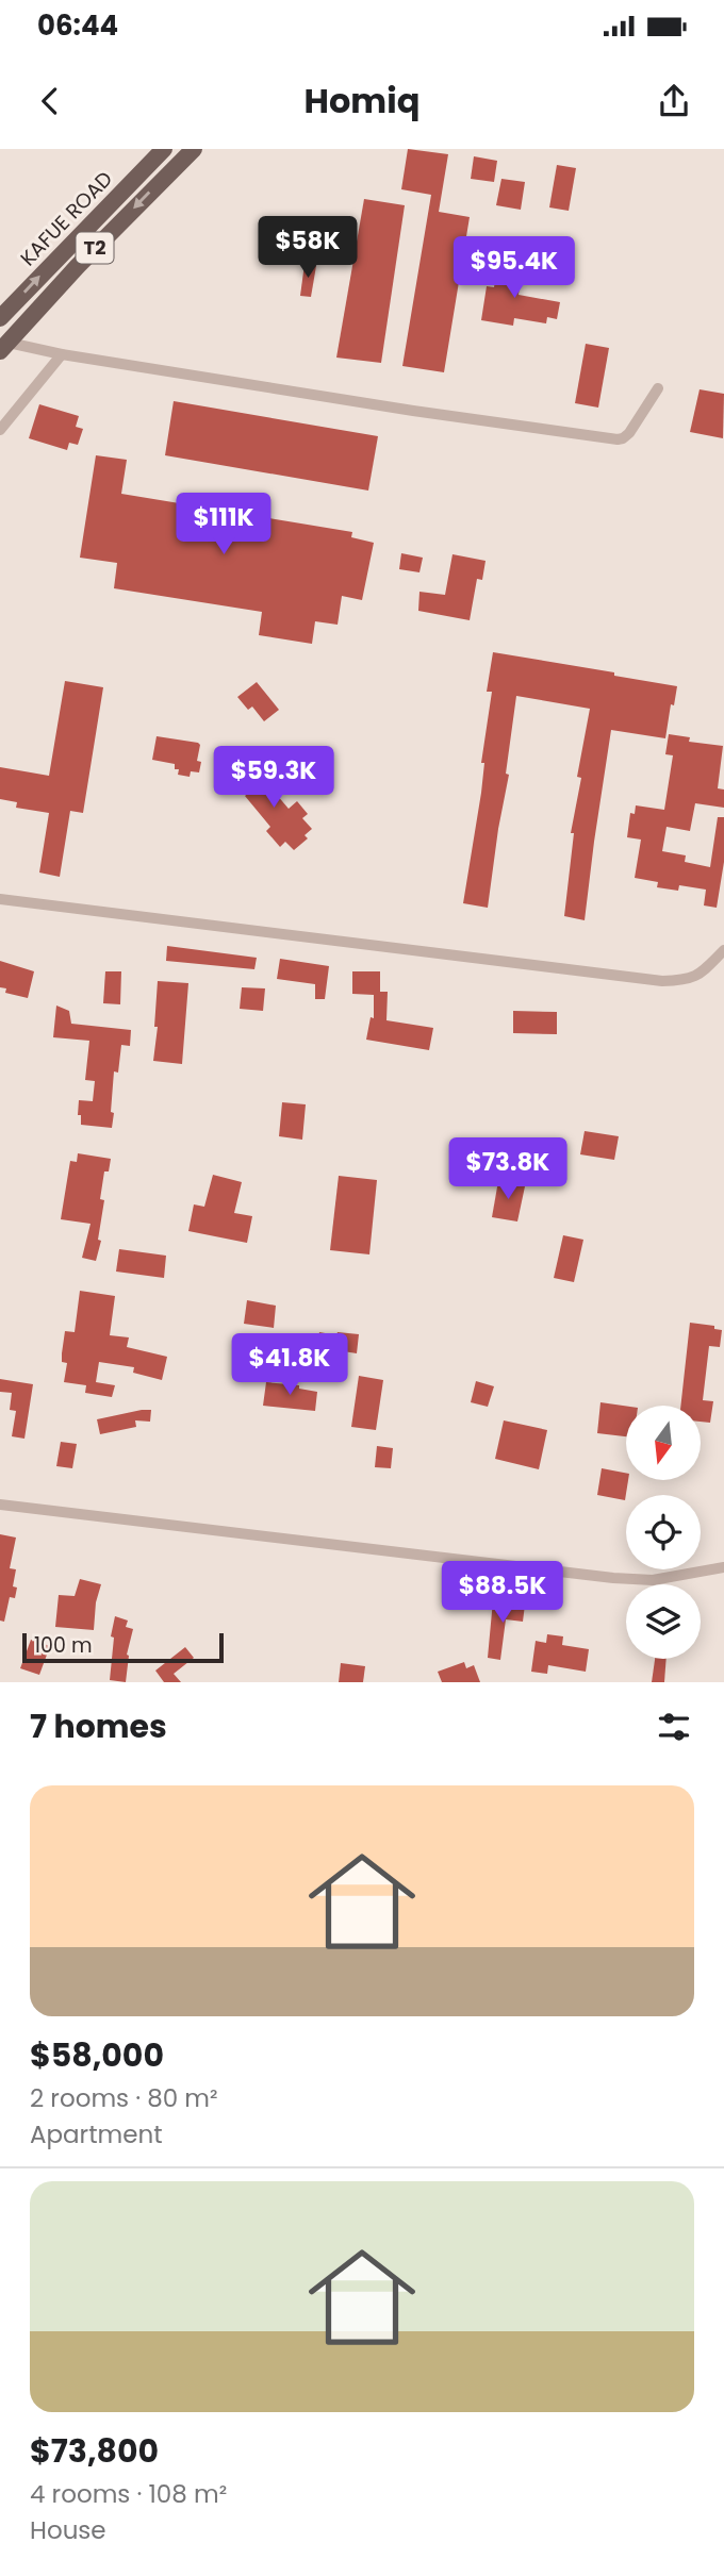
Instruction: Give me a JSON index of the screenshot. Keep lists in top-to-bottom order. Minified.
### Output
{"streets":{"main road":["KAFUE ROAD","T2"]},"scale_bar":"100 m","north":"bottom","page":{"status":"06:44","header":"Homiq","price":["$58K","$95.4K","$111K","$59.3K","$73.8K","$41.8K","$88.5K"],"scale":"100 m","heading":"7 homes","list":[{"name":"$58,000","note":"2 rooms · 80 m² · Apartment"},{"name":"$73,800","note":"4 rooms · 108 m² · House"}]}}
